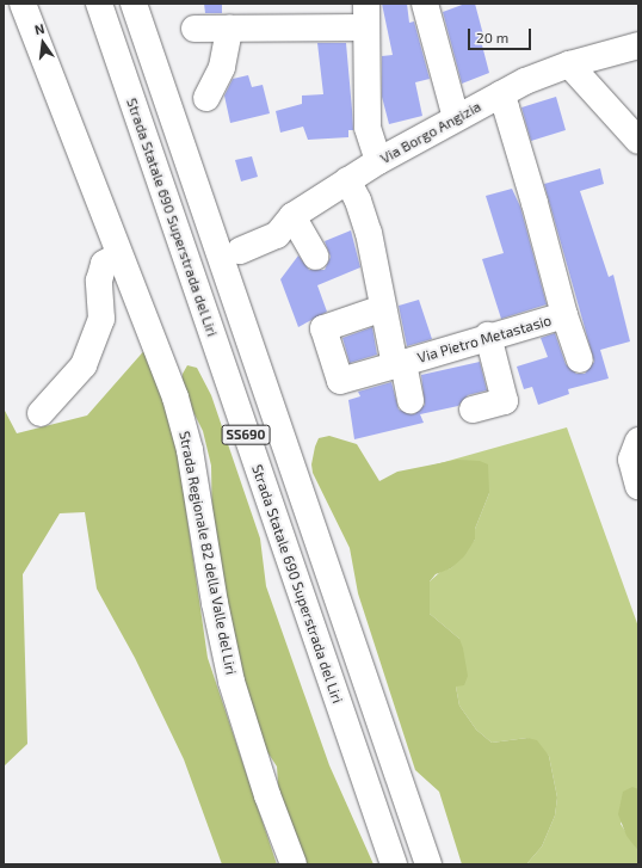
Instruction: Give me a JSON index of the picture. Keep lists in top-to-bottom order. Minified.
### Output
{"streets":{"main road":["Via Borgo Angizia","Strada Statale 690 Superstrada del Liri","Via Pietro Metastasio","SS690","Strada Regionale 82 della Valle del Liri"]},"crossings":[["Via Borgo Angizia","Via Pietro Metastasio"]],"scale_bar":"20 m","north":"top"}
